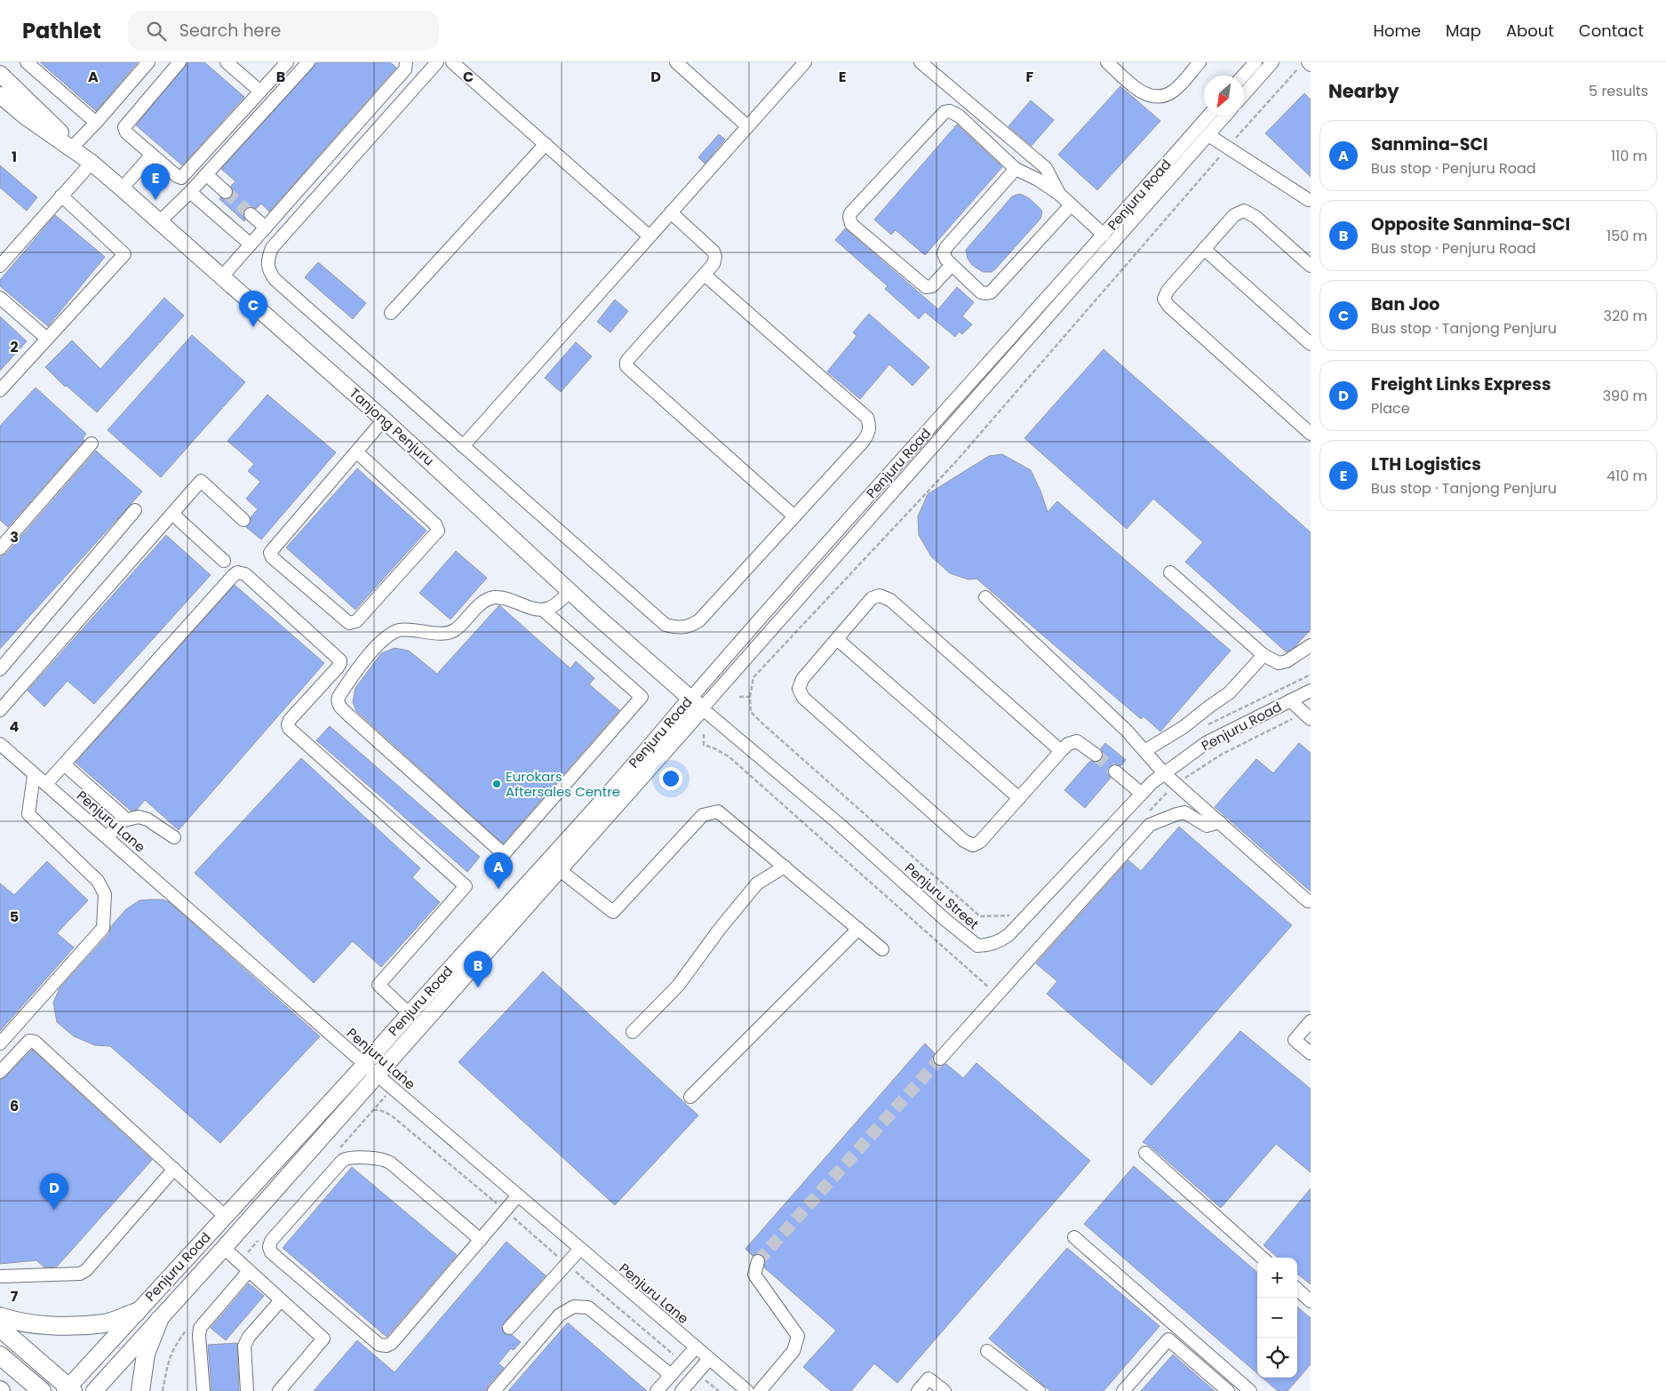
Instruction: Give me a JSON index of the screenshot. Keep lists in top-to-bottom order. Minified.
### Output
{"streets":{"main road":["Penjuru Road","Tanjong Penjuru"],"street":["Penjuru Lane","Penjuru Street"]},"crossings":[["Penjuru Road","Tanjong Penjuru"],["Penjuru Road","Penjuru Lane"],["Penjuru Road","Penjuru Street"],["Tanjong Penjuru","Penjuru Street"]],"places":["Eurokars Aftersales Centre"],"north":"bottom left","page":{"header":"Pathlet","search":"Search here","nav":["Home","Map","About","Contact"],"heading":["Nearby","5 results"],"list":[{"mark":"A","name":"Sanmina-SCI","note":"Bus stop · Penjuru Road","value":"110 m"},{"mark":"B","name":"Opposite Sanmina-SCI","note":"Bus stop · Penjuru Road","value":"150 m"},{"mark":"C","name":"Ban Joo","note":"Bus stop · Tanjong Penjuru","value":"320 m"},{"mark":"D","name":"Freight Links Express","note":"Place","value":"390 m"},{"mark":"E","name":"LTH Logistics","note":"Bus stop · Tanjong Penjuru","value":"410 m"}],"pins":["E","C","A","B","D"],"map_buttons":["+","−"]},"grid":{"columns":["A","B","C","D","E","F"],"rows":["1","2","3","4","5","6","7"]}}
